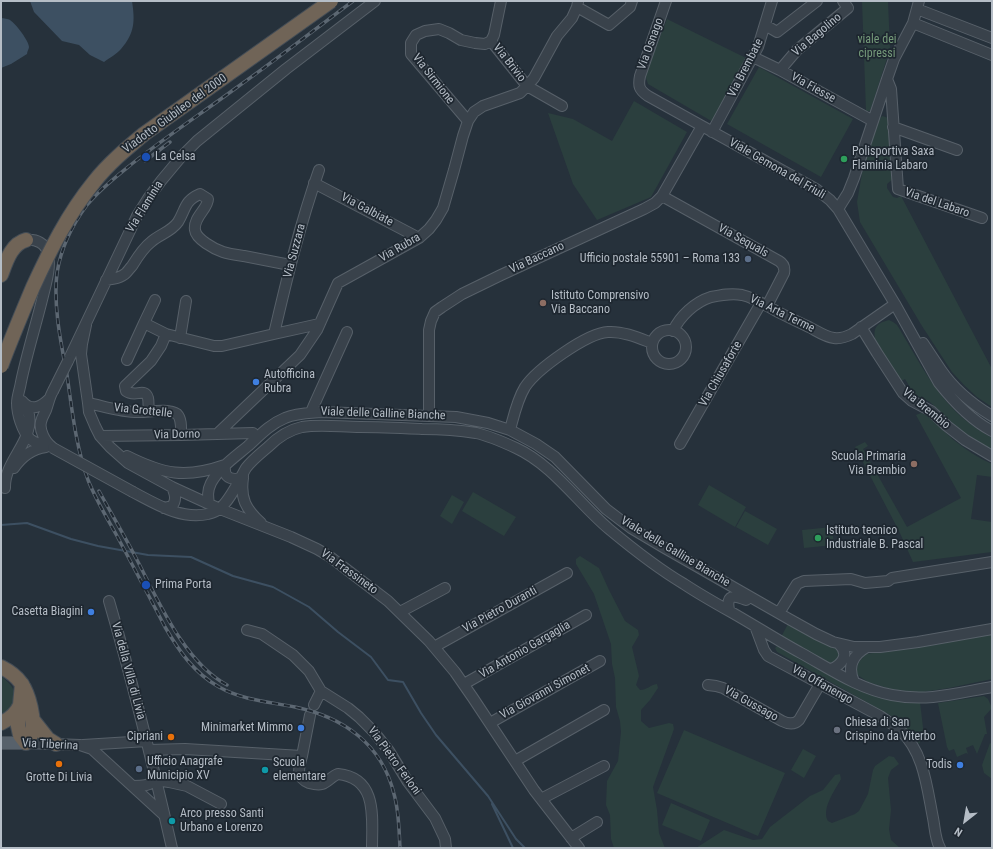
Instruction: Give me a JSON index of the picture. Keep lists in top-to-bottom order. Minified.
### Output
{"streets":{"highway":["Viadotto Giubileo del 2000"],"main road":["Via Tiberina"],"street":["Via Bagolino","Via Osnago","Via Brivio","Via Brembate","Via Sirmione","Via Fiesse","Viale Gemona del Friuli","Via del Labaro","Via Flaminia","Via Galbiate","Via Sequals","Via Rubra","Via Suzzara","Via Baccano","Via Arta Terme","Via Chiusaforte","Via Brembio","Via Grottelle","Viale delle Galline Bianche","Via Dorno","Via Frassineto","Via Pietro Duranti","Via Antonio Gargaglia","Via della Villa di Livia","Via Offanengo","Via Giovanni Simonet","Via Gussago","Via Pietro Ferloni"]},"crossings":[["Via Bagolino","Via Fiesse"],["Via Osnago","Viale Gemona del Friuli"],["Via Brivio","Via Sirmione"],["Via Brivio","Via Rubra"],["Via Brembate","Via Fiesse"],["Via Brembate","Viale Gemona del Friuli"],["Via Sirmione","Via Rubra"],["Viale Gemona del Friuli","Via Baccano"],["Viale Gemona del Friuli","Via Arta Terme"],["Via Flaminia","Via Frassineto"],["Via Galbiate","Via Rubra"],["Via Galbiate","Via Suzzara"],["Via Sequals","Via Baccano"],["Via Sequals","Via Arta Terme"],["Via Sequals","Via Chiusaforte"],["Via Rubra","Via Dorno"],["Via Baccano","Viale delle Galline Bianche"],["Via Arta Terme","Via Chiusaforte"],["Via Arta Terme","Via Brembio"],["Via Grottelle","Via Dorno"],["Via Grottelle","Via Frassineto"],["Viale delle Galline Bianche","Via Frassineto"],["Viale delle Galline Bianche","Via Offanengo"],["Via Dorno","Via Frassineto"],["Via Frassineto","Via Pietro Duranti"],["Via Frassineto","Via Antonio Gargaglia"],["Via Frassineto","Via Giovanni Simonet"],["Via della Villa di Livia","Via Tiberina"],["Via Offanengo","Via Gussago"]],"parks":["viale dei cipressi"],"places":["La Celsa","Polisportiva Saxa Flaminia Labaro","Ufficio postale 55901 – Roma 133","Istituto Comprensivo Via Baccano","Autofficina Rubra","Scuola Primaria Via Brembio","Istituto tecnico Industriale B. Pascal","Prima Porta","Casetta Biagini","Minimarket Mimmo","Chiesa di San Crispino da Viterbo","Cipriani","Grotte Di Livia","Todis","Ufficio Anagrafe Municipio XV","Scuola elementare","Arco presso Santi Urbano e Lorenzo"],"north":"bottom left"}
